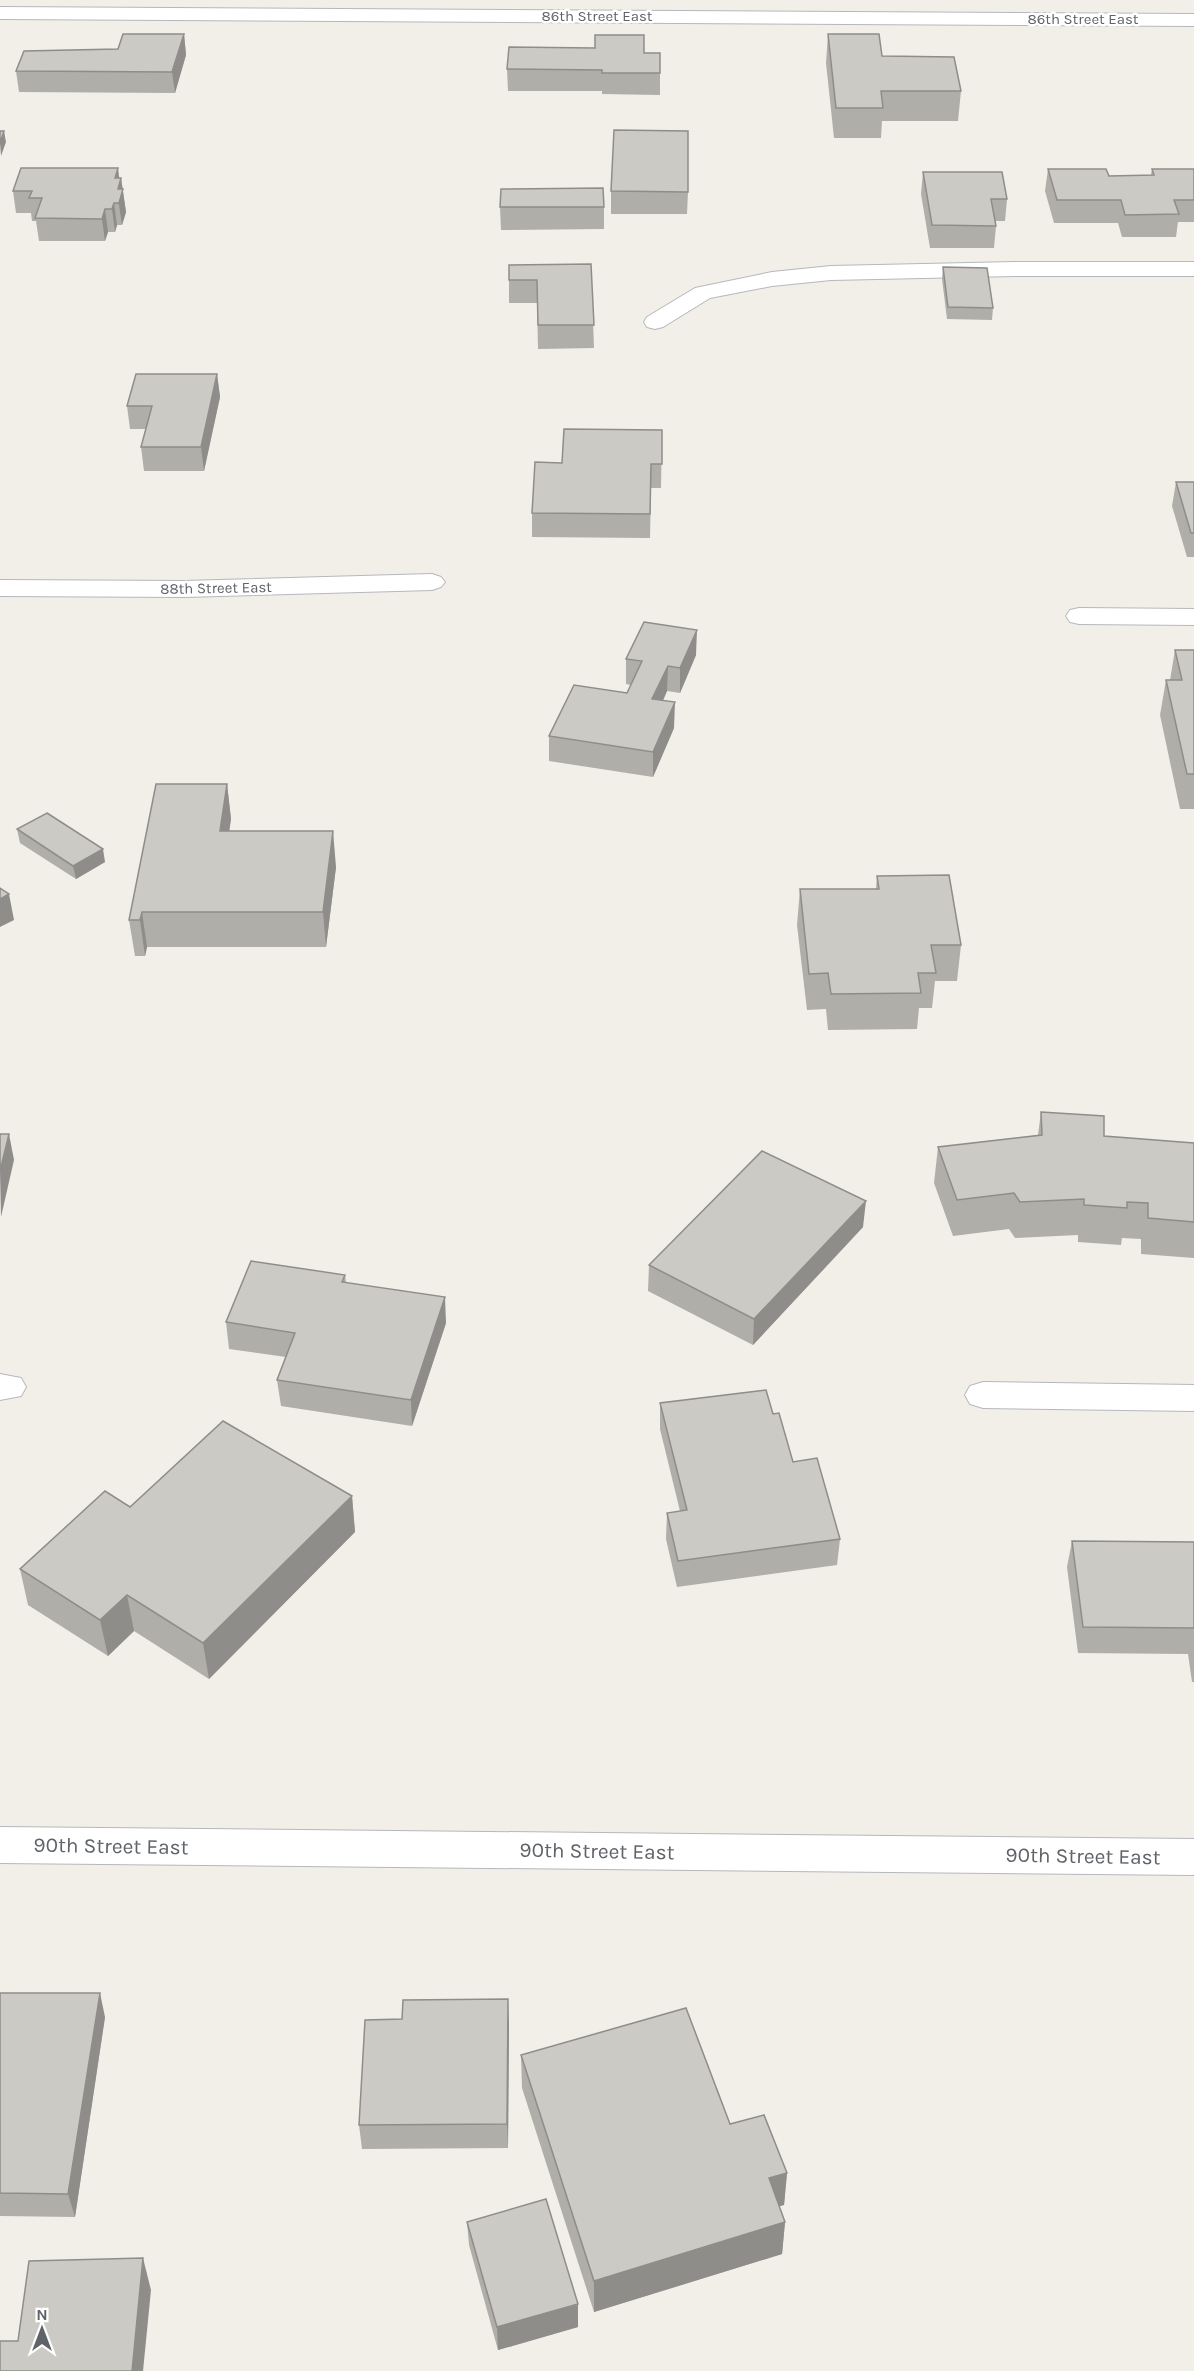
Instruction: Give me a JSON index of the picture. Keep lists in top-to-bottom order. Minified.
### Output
{"streets":{"street":["86th Street East","88th Street East","90th Street East"]},"north":"top"}
